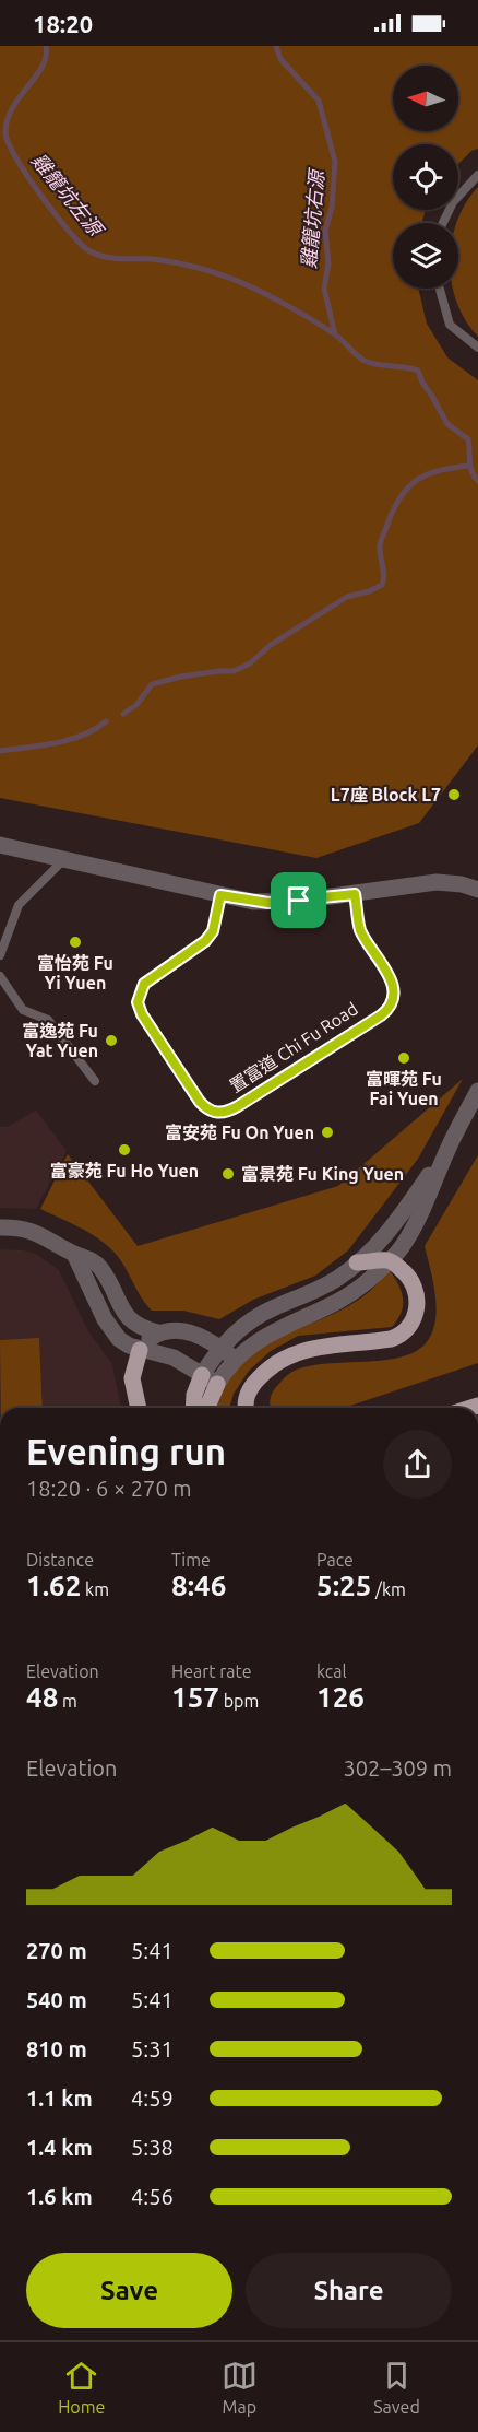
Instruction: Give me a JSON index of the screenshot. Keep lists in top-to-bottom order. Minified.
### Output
{"streets":{"lane":["置富道 Chi Fu Road"]},"water":["雞籠坑左源","雞籠坑右源"],"places":["L7座 Block L7","富怡苑 Fu Yi Yuen","富逸苑 Fu Yat Yuen","富暉苑 Fu Fai Yuen","富安苑 Fu On Yuen","富豪苑 Fu Ho Yuen","富景苑 Fu King Yuen"],"north":"left","page":{"status":"18:20","heading":["Evening run","18:20 · 6 × 270 m"],"stats":[["Distance","1.62 km"],["Time","8:46"],["Pace","5:25 /km"],["Elevation","48 m"],["Heart rate","157 bpm"],["kcal","126"]],"chart":["Elevation","302–309 m"],"list":[{"name":"270 m","note":"5:41"},{"name":"540 m","note":"5:41"},{"name":"810 m","note":"5:31"},{"name":"1.1 km","note":"4:59"},{"name":"1.4 km","note":"5:38"},{"name":"1.6 km","note":"4:56"}],"buttons":["Save","Share"],"tabs":["Home","Map","Saved"]}}
